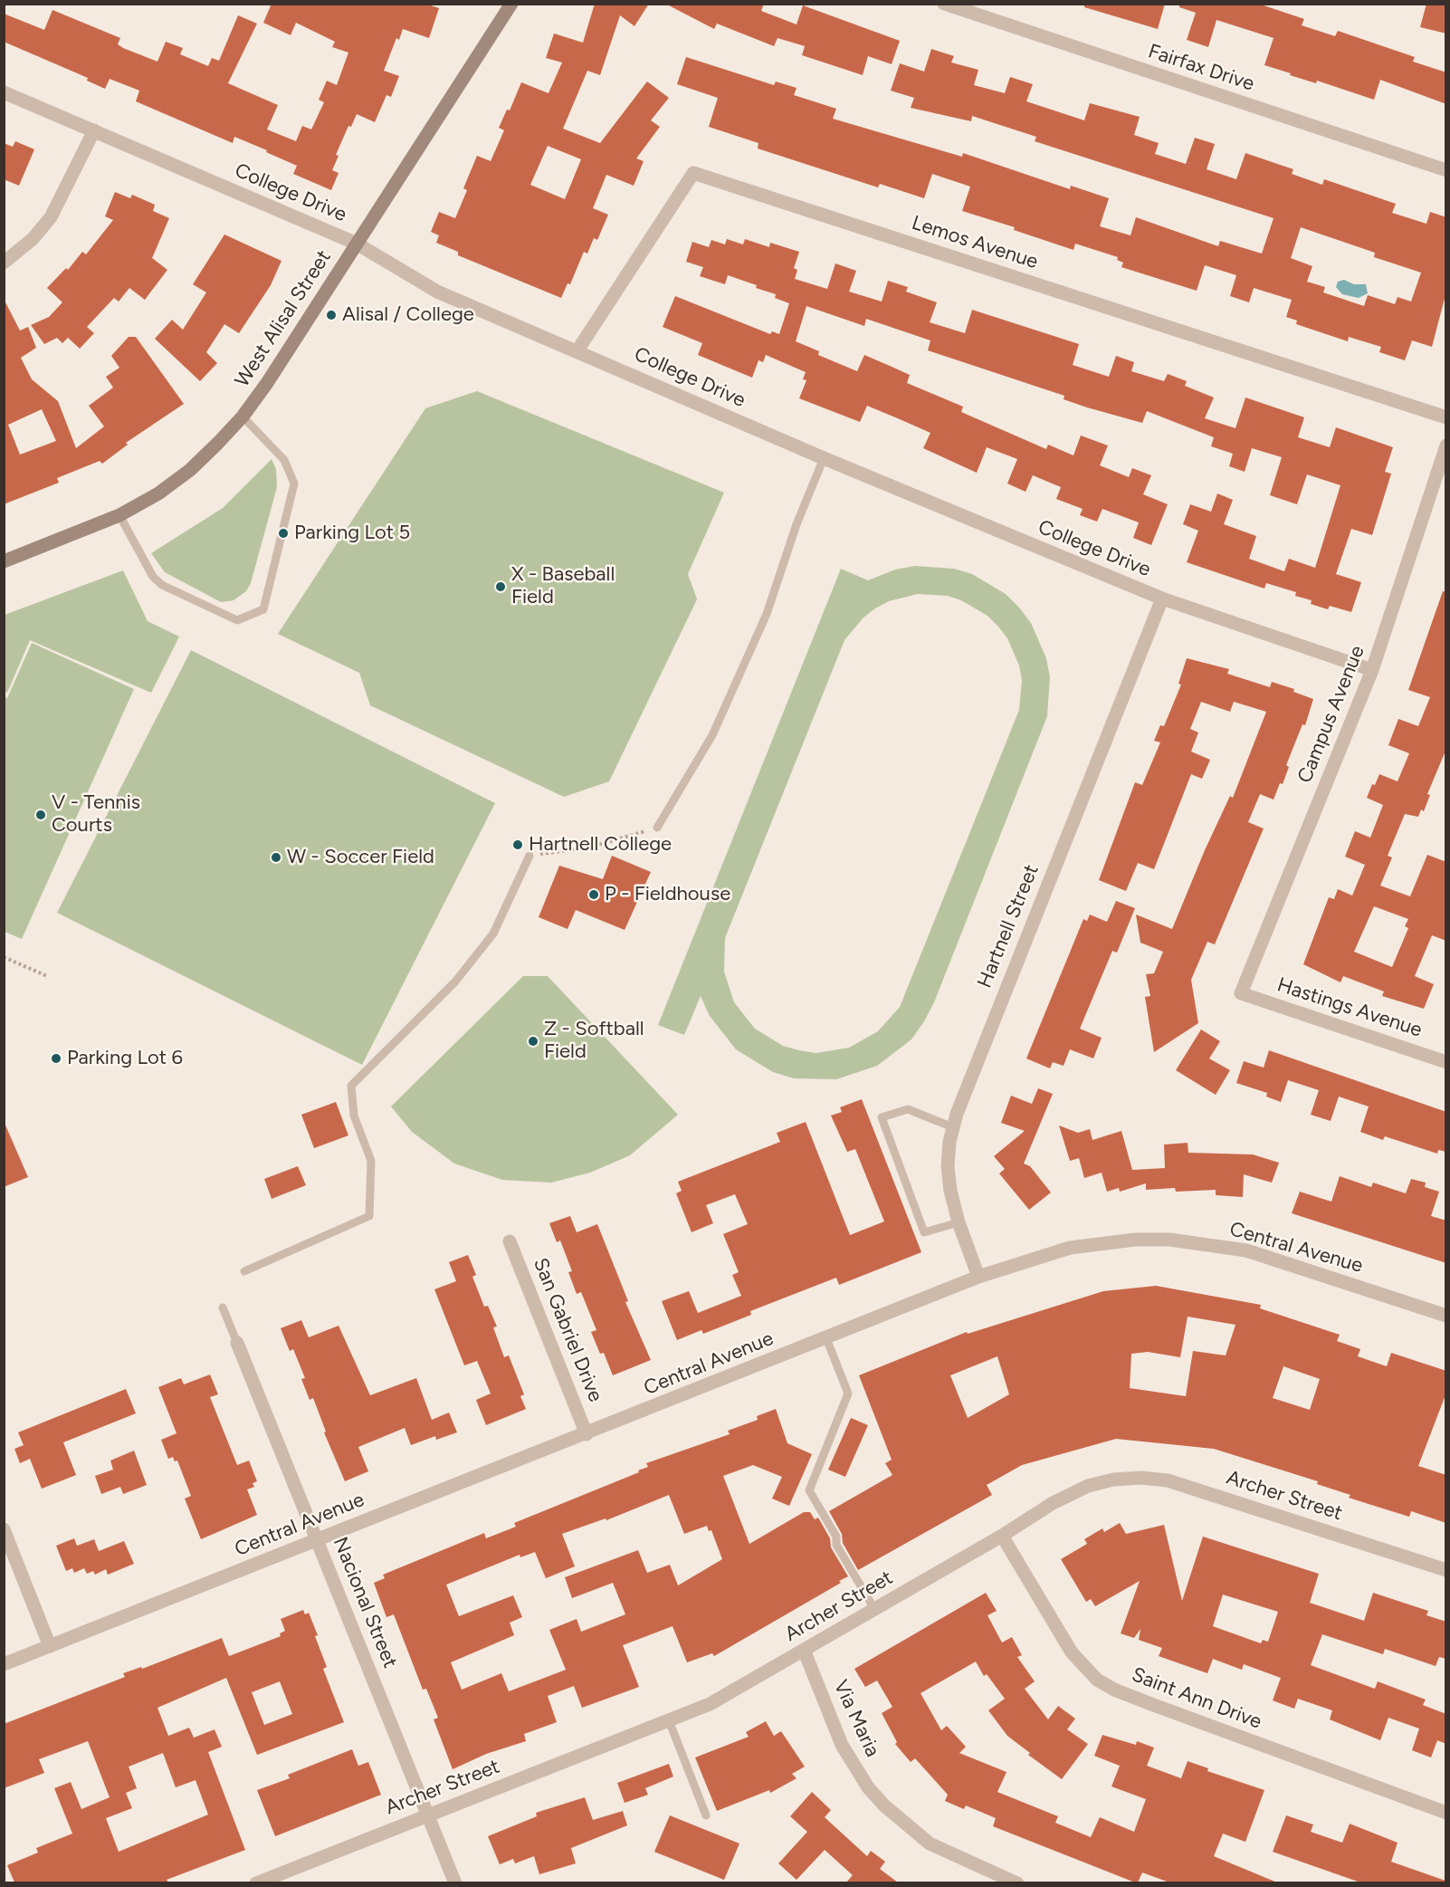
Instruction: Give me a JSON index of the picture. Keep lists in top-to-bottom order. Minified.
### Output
{"streets":{"main road":["West Alisal Street"],"street":["Fairfax Drive","College Drive","Lemos Avenue","Campus Avenue","Hartnell Street","Hastings Avenue","Central Avenue","San Gabriel Drive","Archer Street","Nacional Street","Saint Ann Drive","Via Maria"]},"crossings":[["College Drive","Lemos Avenue"],["College Drive","West Alisal Street"],["College Drive","Campus Avenue"],["College Drive","Hartnell Street"],["Campus Avenue","Hastings Avenue"],["Hartnell Street","Central Avenue"],["Central Avenue","San Gabriel Drive"],["Central Avenue","Nacional Street"],["Archer Street","Nacional Street"],["Archer Street","Saint Ann Drive"],["Archer Street","Via Maria"]],"places":["Alisal / College","Parking Lot 5","X - Baseball Field","V - Tennis Courts","Hartnell College","W - Soccer Field","P - Fieldhouse","Z - Softball Field","Parking Lot 6"]}
